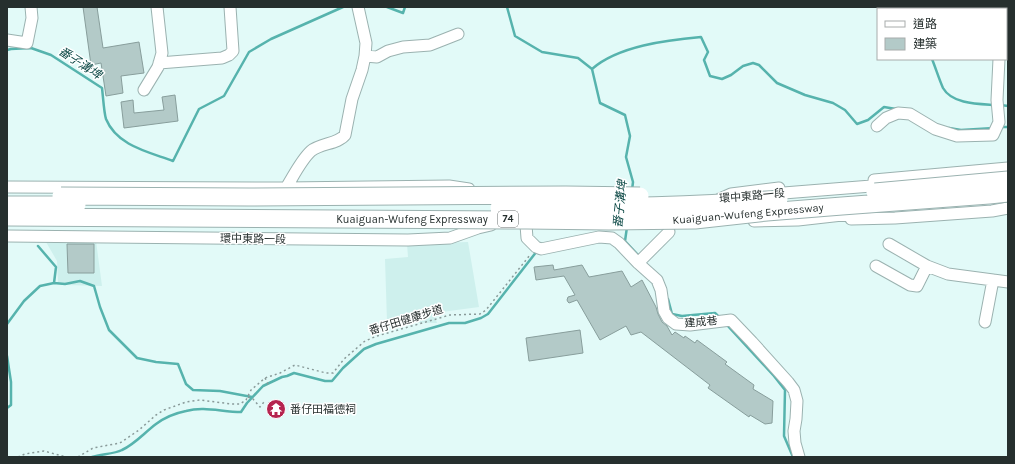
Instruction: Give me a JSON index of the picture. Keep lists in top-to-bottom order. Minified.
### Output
{"streets":{"highway":["Kuaiguan-Wufeng Expressway","74"],"street":["環中東路一段","建成巷"],"path":["番仔田健康步道"]},"crossings":[["Kuaiguan-Wufeng Expressway","74"],["番仔田健康步道","建成巷"]],"water":["番子溝埤"],"places":{"temple":["番仔田福德祠"]},"legend":["道路","建築"]}
